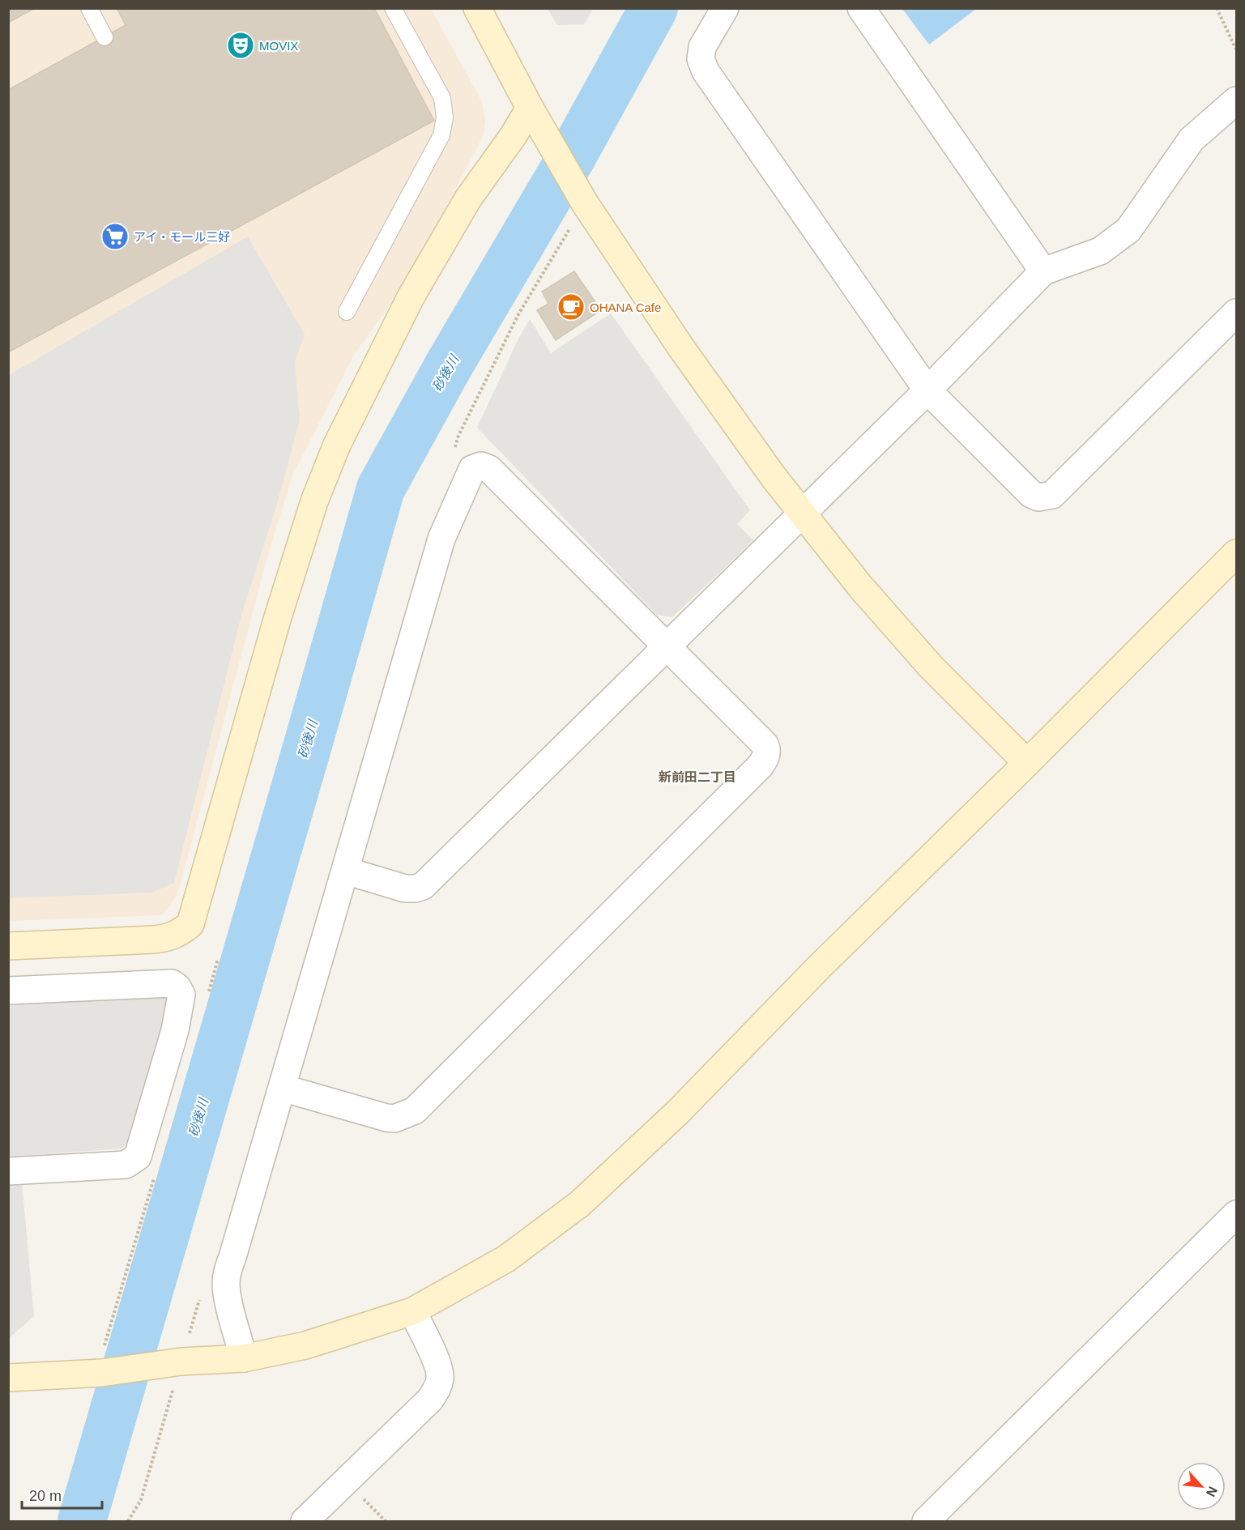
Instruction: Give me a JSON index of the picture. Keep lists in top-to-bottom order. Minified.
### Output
{"districts":["新前田二丁目"],"water":["砂後川"],"places":{"theatre":["MOVIX"],"supermarket":["アイ・モール三好"],"cafe":["OHANA Cafe"]},"scale_bar":"20 m","north":"bottom right"}
